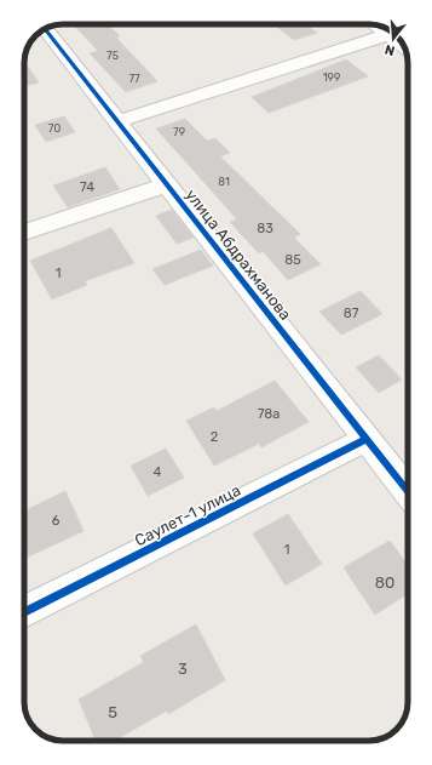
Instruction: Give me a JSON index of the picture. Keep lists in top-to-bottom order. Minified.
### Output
{"streets":{"street":["улица Абдрахманова","Саулет-1 улица"]},"crossings":[["улица Абдрахманова","Саулет-1 улица"]],"house_numbers":["75","199","77","70","79","81","74","83","85","1","87","78а","2","4","6","1","80","3","5"],"north":"bottom"}
